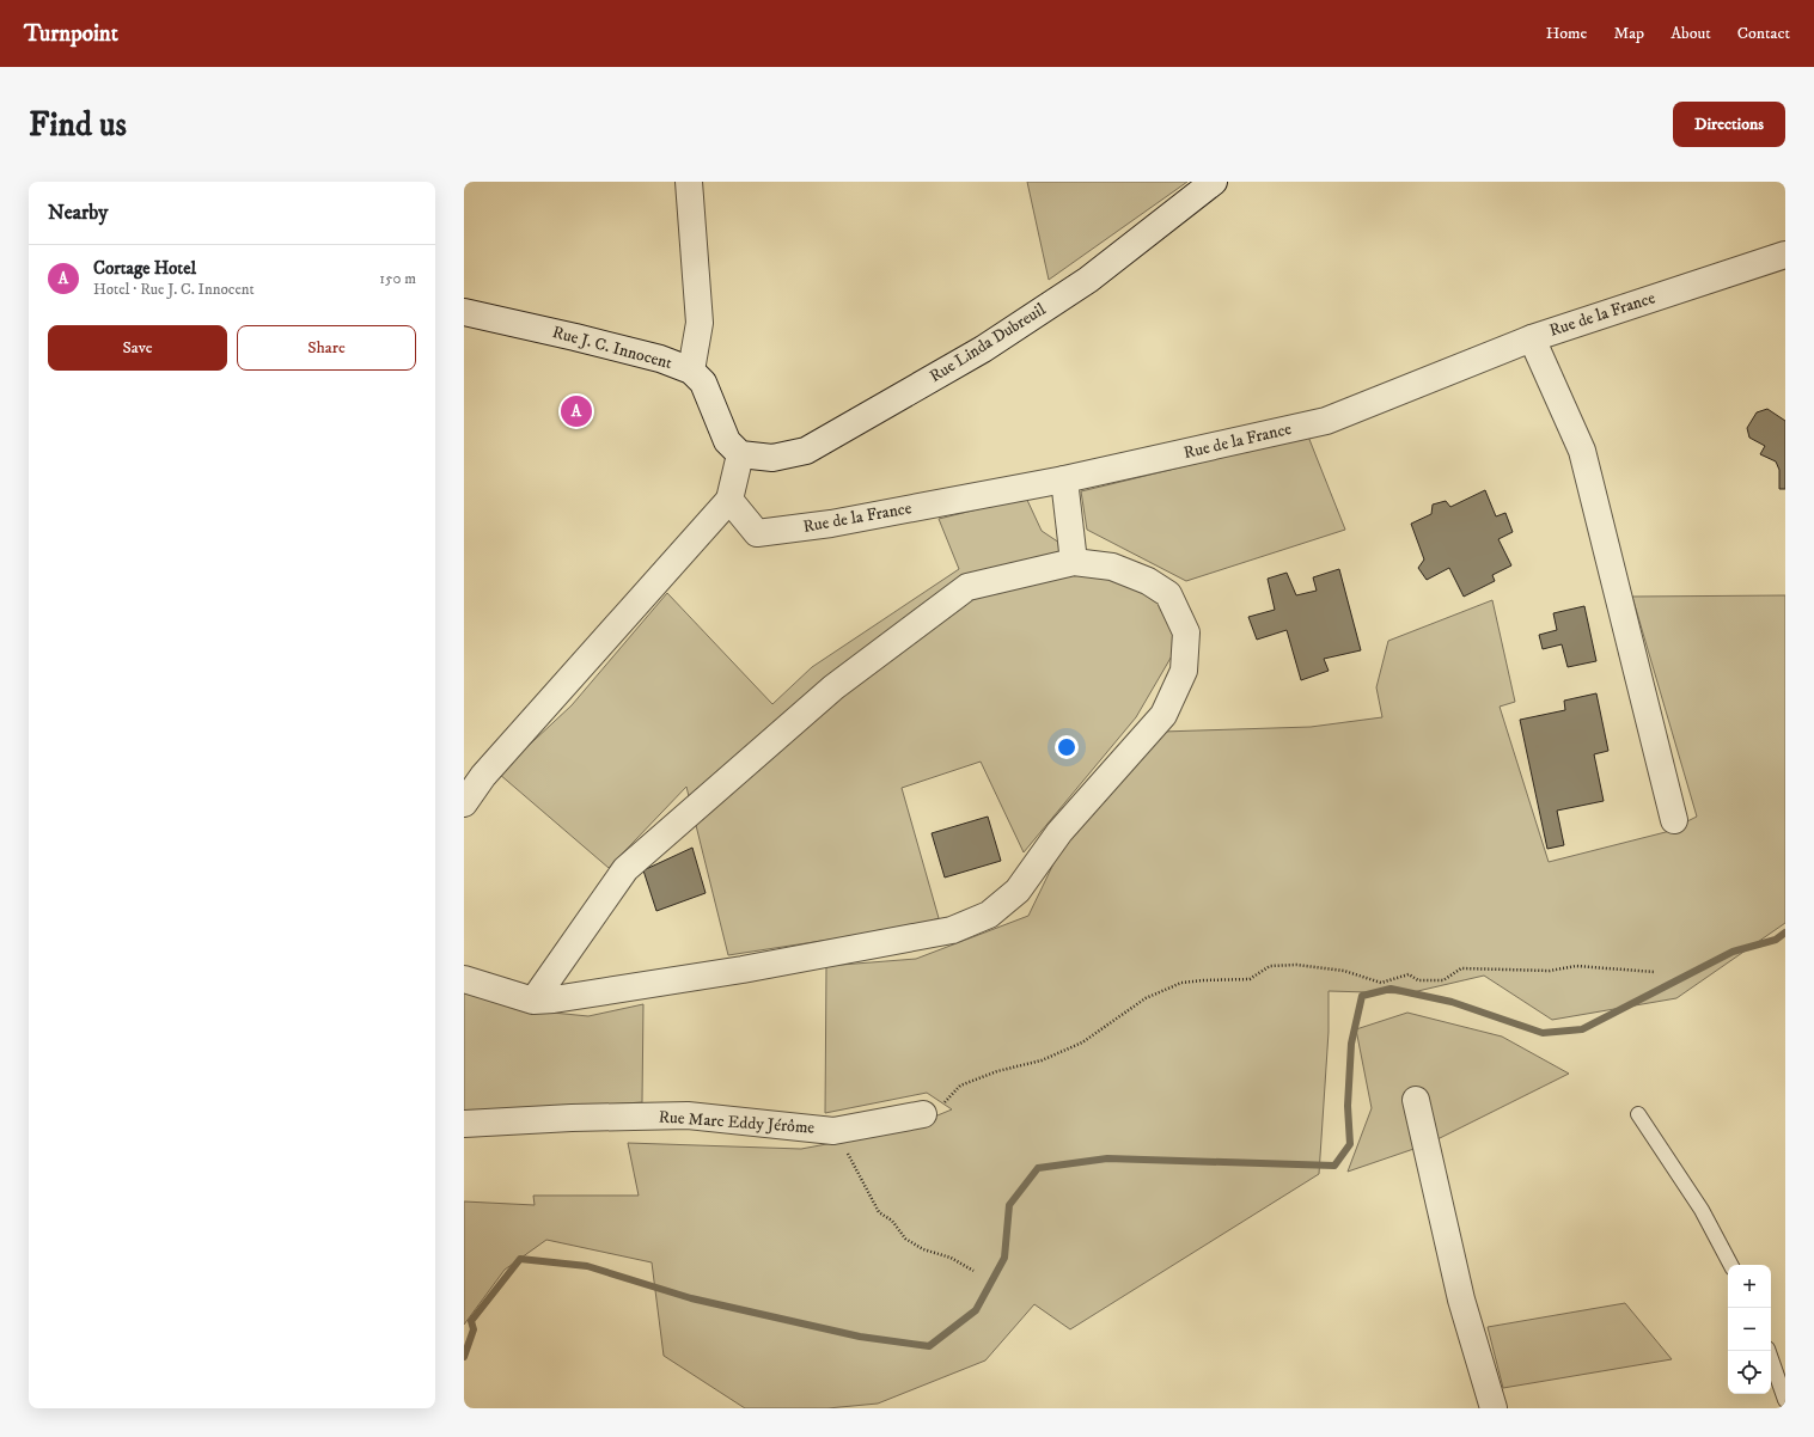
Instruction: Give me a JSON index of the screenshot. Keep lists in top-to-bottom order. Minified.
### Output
{"streets":{"street":["Rue de la France","Rue Linda Dubreuil","Rue J. C. Innocent","Rue Marc Eddy Jérôme"]},"crossings":[["Rue Linda Dubreuil","Rue J. C. Innocent"]],"page":{"header":"Turnpoint","nav":["Home","Map","About","Contact"],"buttons":["Directions",["Save","Share"]],"title":"Find us","heading":"Nearby","list":[{"mark":"A","name":"Cortage Hotel","note":"Hotel · Rue J. C. Innocent","value":"150 m"}],"pins":"A","map_buttons":["+","−"]}}
